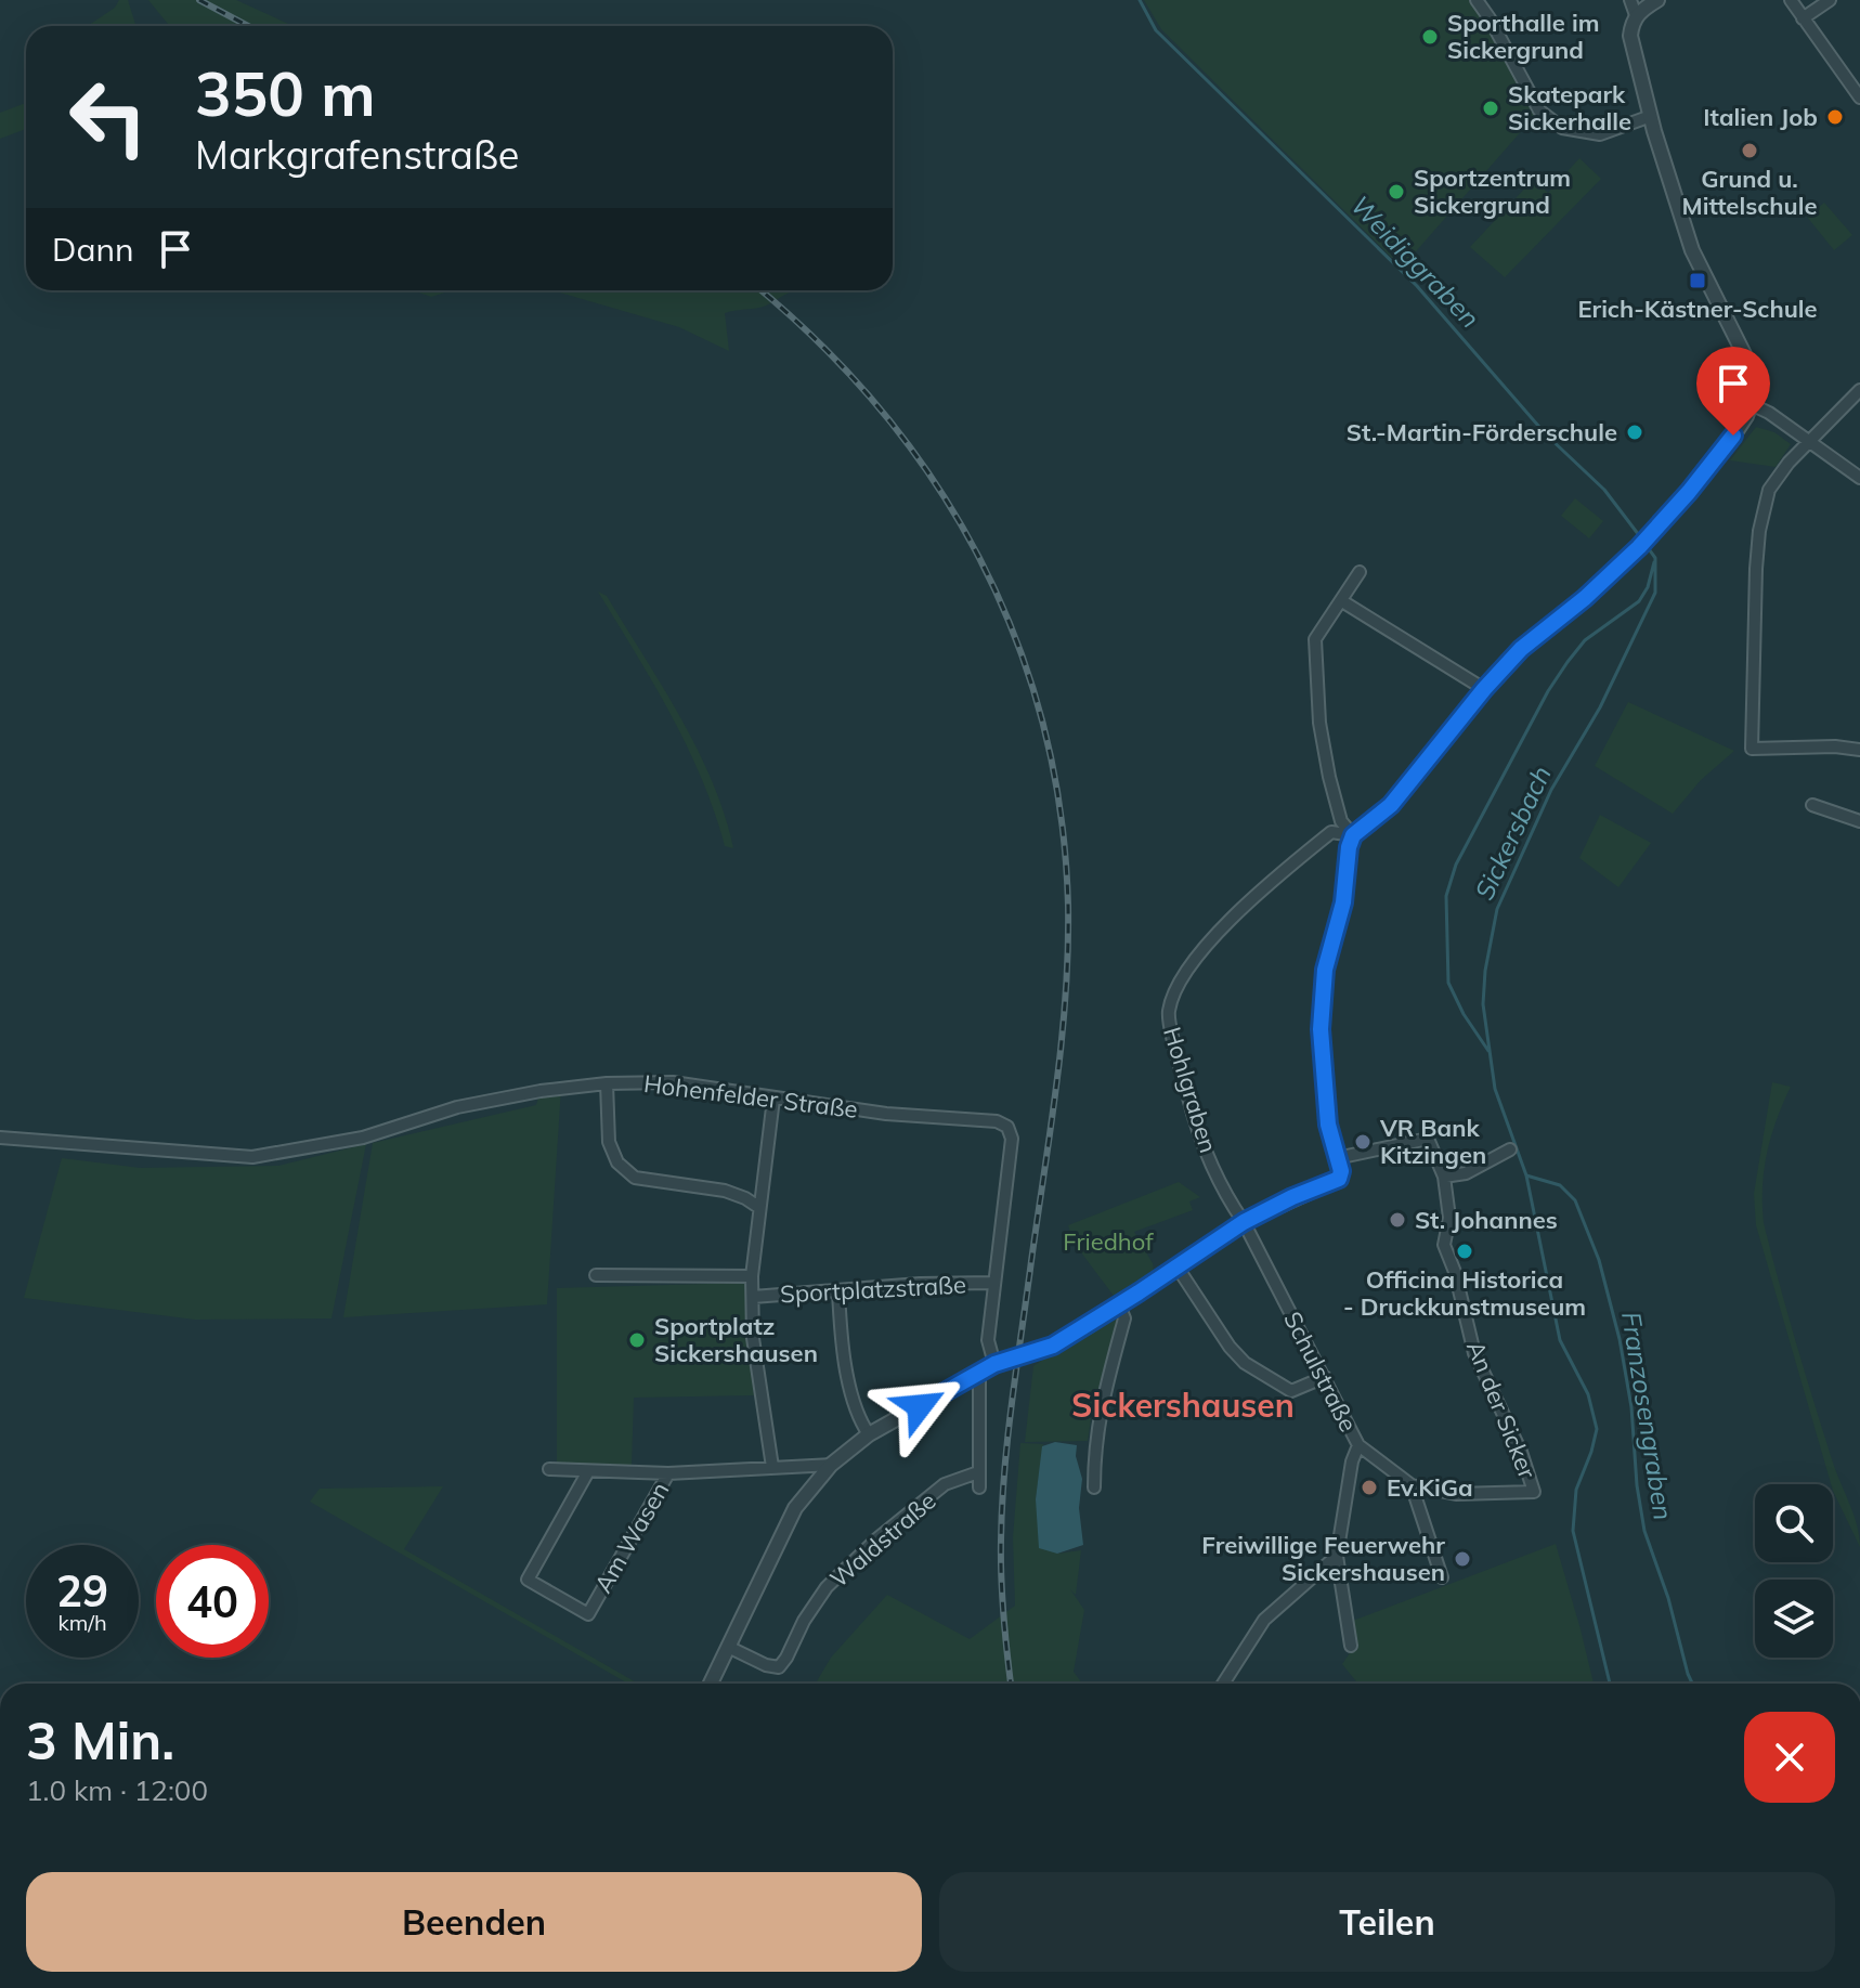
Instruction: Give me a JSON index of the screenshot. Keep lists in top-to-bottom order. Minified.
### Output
{"streets":{"street":["Hohlgraben","Hohenfelder Straße","Sportplatzstraße","Schulstraße","An der Sicker","Am Wasen","Waldstraße"]},"crossings":[["Hohlgraben","Schulstraße"],["Hohenfelder Straße","Sportplatzstraße"],["Schulstraße","An der Sicker"]],"districts":["Sickershausen"],"water":["Weidiggraben","Sickersbach","Franzosengraben"],"parks":["Friedhof"],"places":{"other":["Sporthalle im Sickergrund","Skatepark Sickerhalle","Italien Job","Grund u. Mittelschule","Sportzentrum Sickergrund","St.-Martin-Förderschule","VR Bank Kitzingen","St. Johannes","Officina Historica - Druckkunstmuseum","Sportplatz Sickershausen","Ev.KiGa","Freiwillige Feuerwehr Sickershausen"],"transit":["Erich-Kästner-Schule"]},"page":{"turn":["350 m","Markgrafenstraße"],"then":"Dann","speed":"29 km/h","limit":"40","heading":["3 Min.","1.0 km · 12:00"],"buttons":["Beenden","Teilen"]}}
